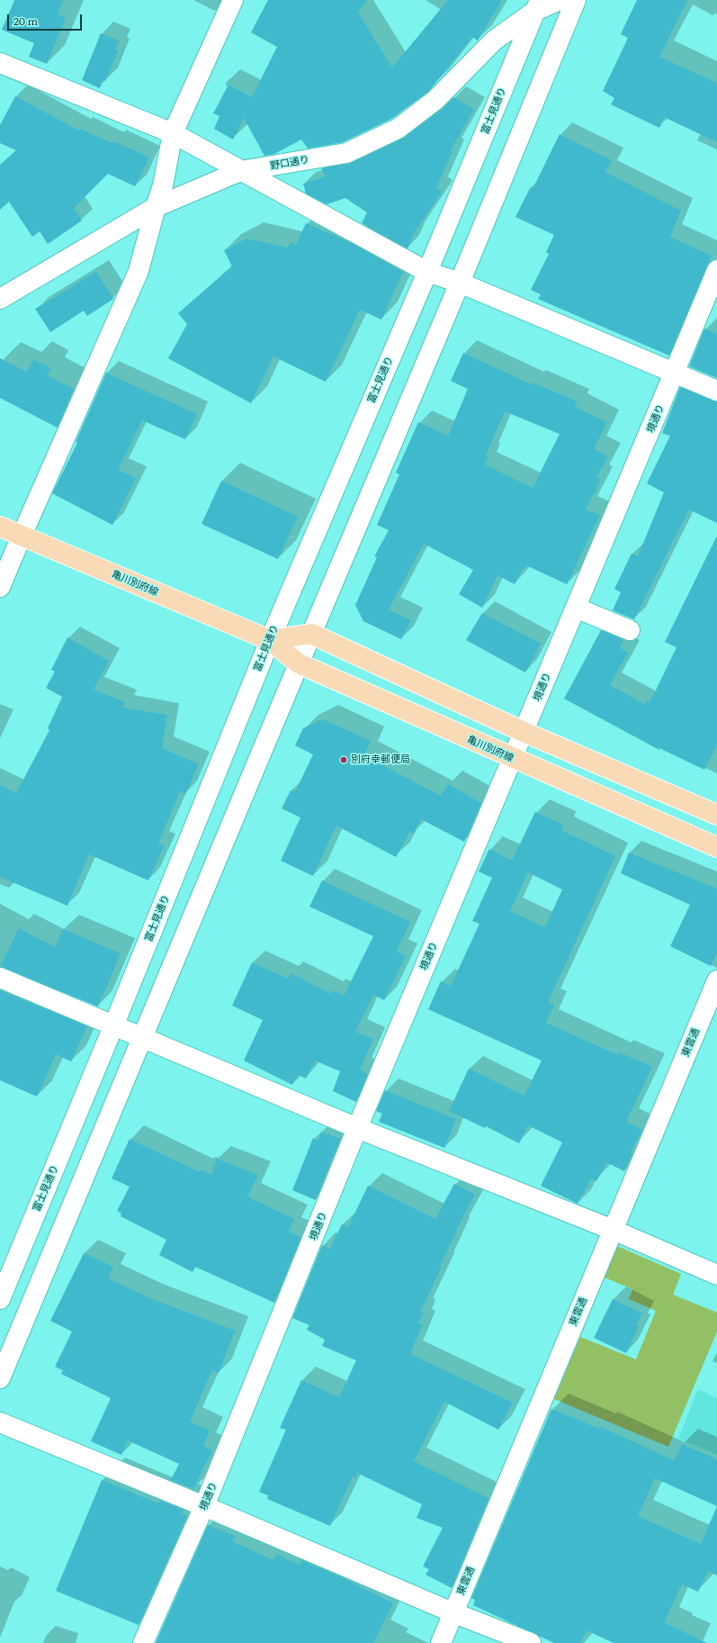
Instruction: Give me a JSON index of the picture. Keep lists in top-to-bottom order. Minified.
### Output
{"streets":{"main road":["亀川別府線"],"street":["富士見通り","野口通り","境通り","東雲通"]},"crossings":[["富士見通り","野口通り"],["富士見通り","亀川別府線"],["境通り","亀川別府線"]],"places":["別府幸郵便局"],"scale_bar":"20 m"}
